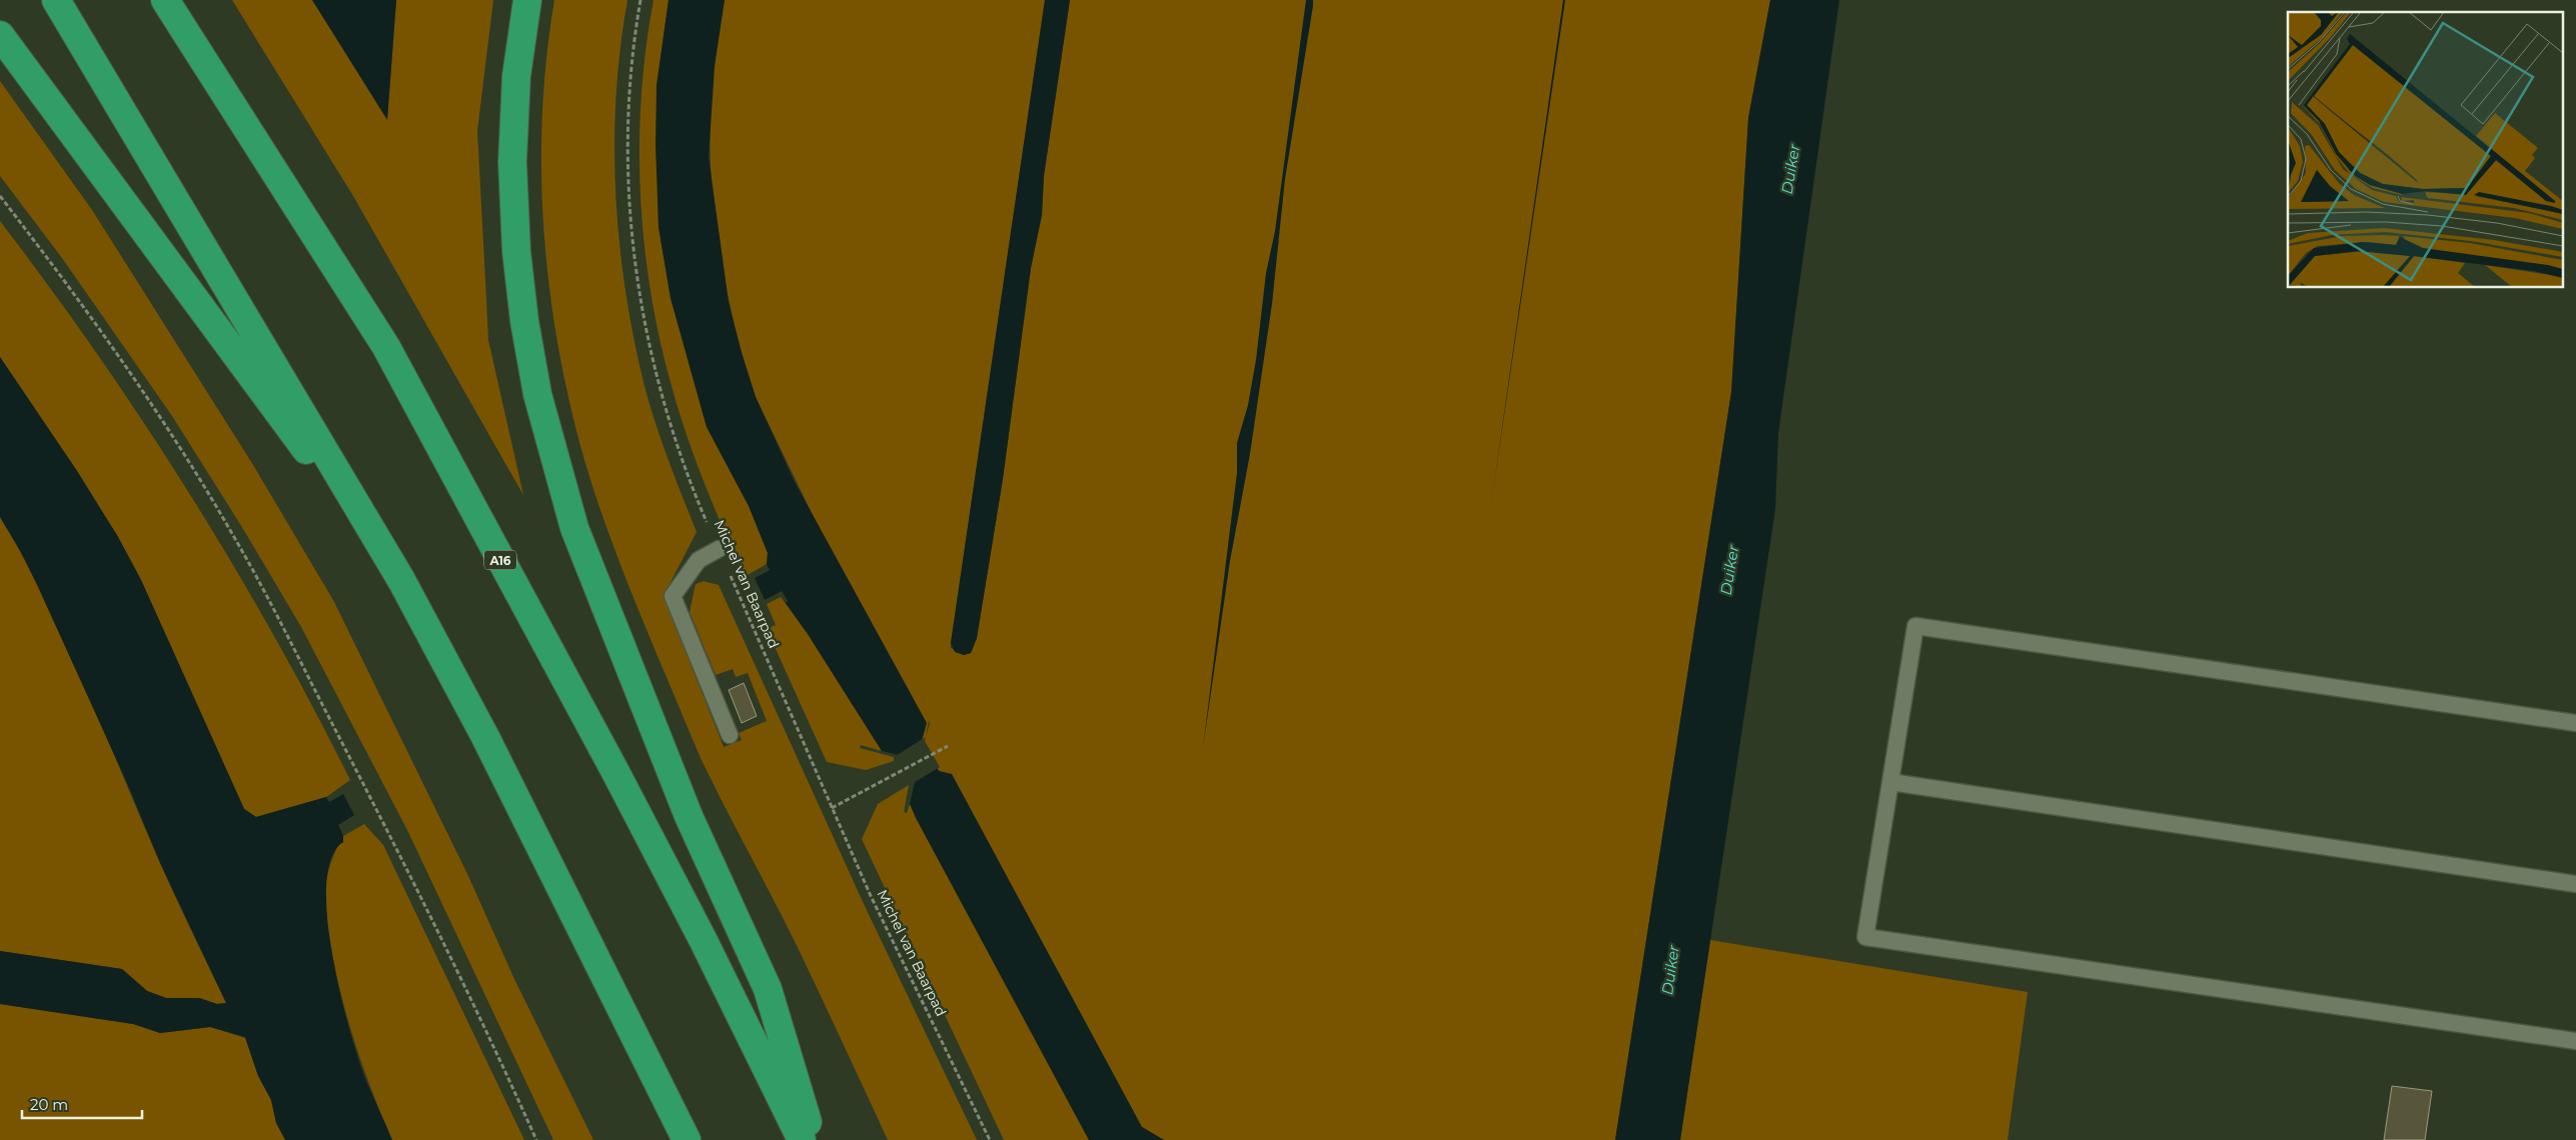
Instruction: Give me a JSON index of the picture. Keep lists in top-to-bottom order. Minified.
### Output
{"streets":{"highway":["A16"],"path":["Michel van Baarpad"]},"water":["Duiker"],"scale_bar":"20 m"}
